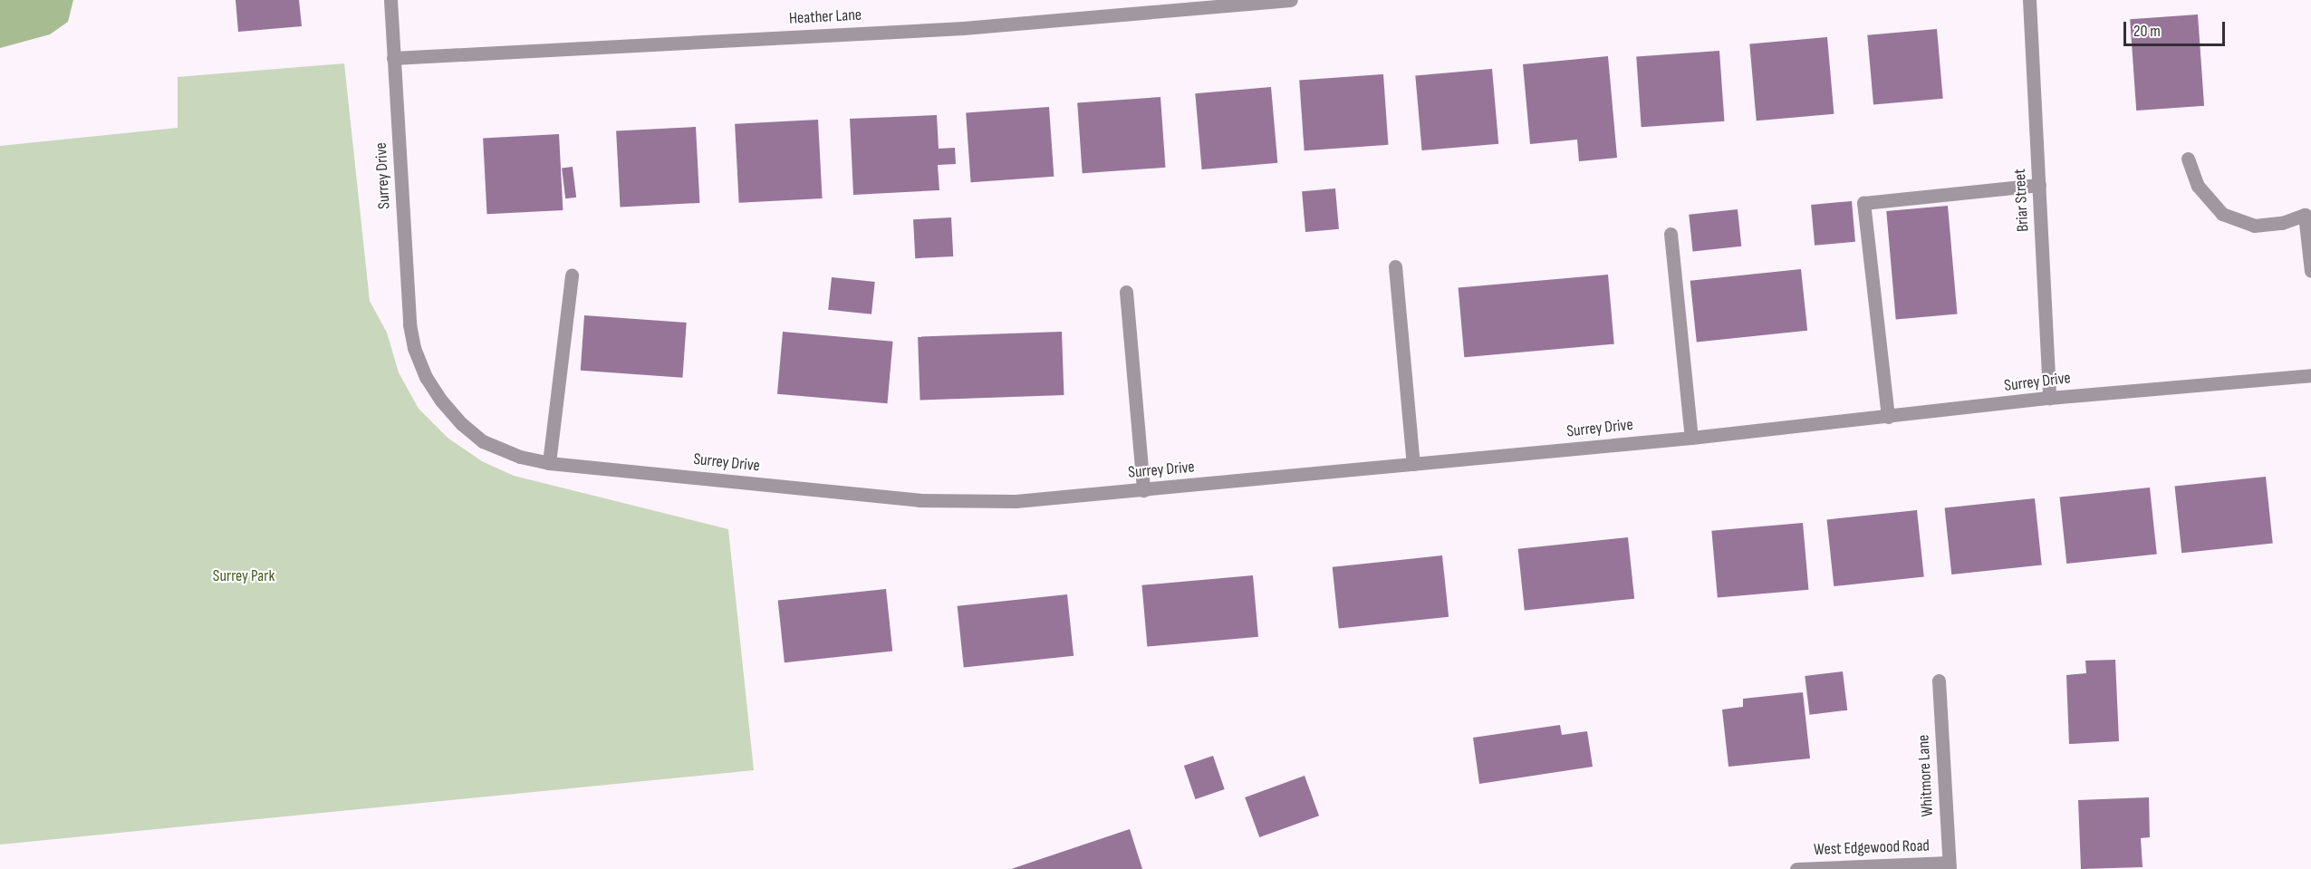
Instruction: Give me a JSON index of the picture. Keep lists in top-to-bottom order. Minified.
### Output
{"streets":{"street":["Heather Lane","Surrey Drive","Briar Street","Whitmore Lane","West Edgewood Road"]},"crossings":[["Heather Lane","Surrey Drive"],["Surrey Drive","Briar Street"],["Whitmore Lane","West Edgewood Road"]],"parks":["Surrey Park"],"scale_bar":"20 m"}
